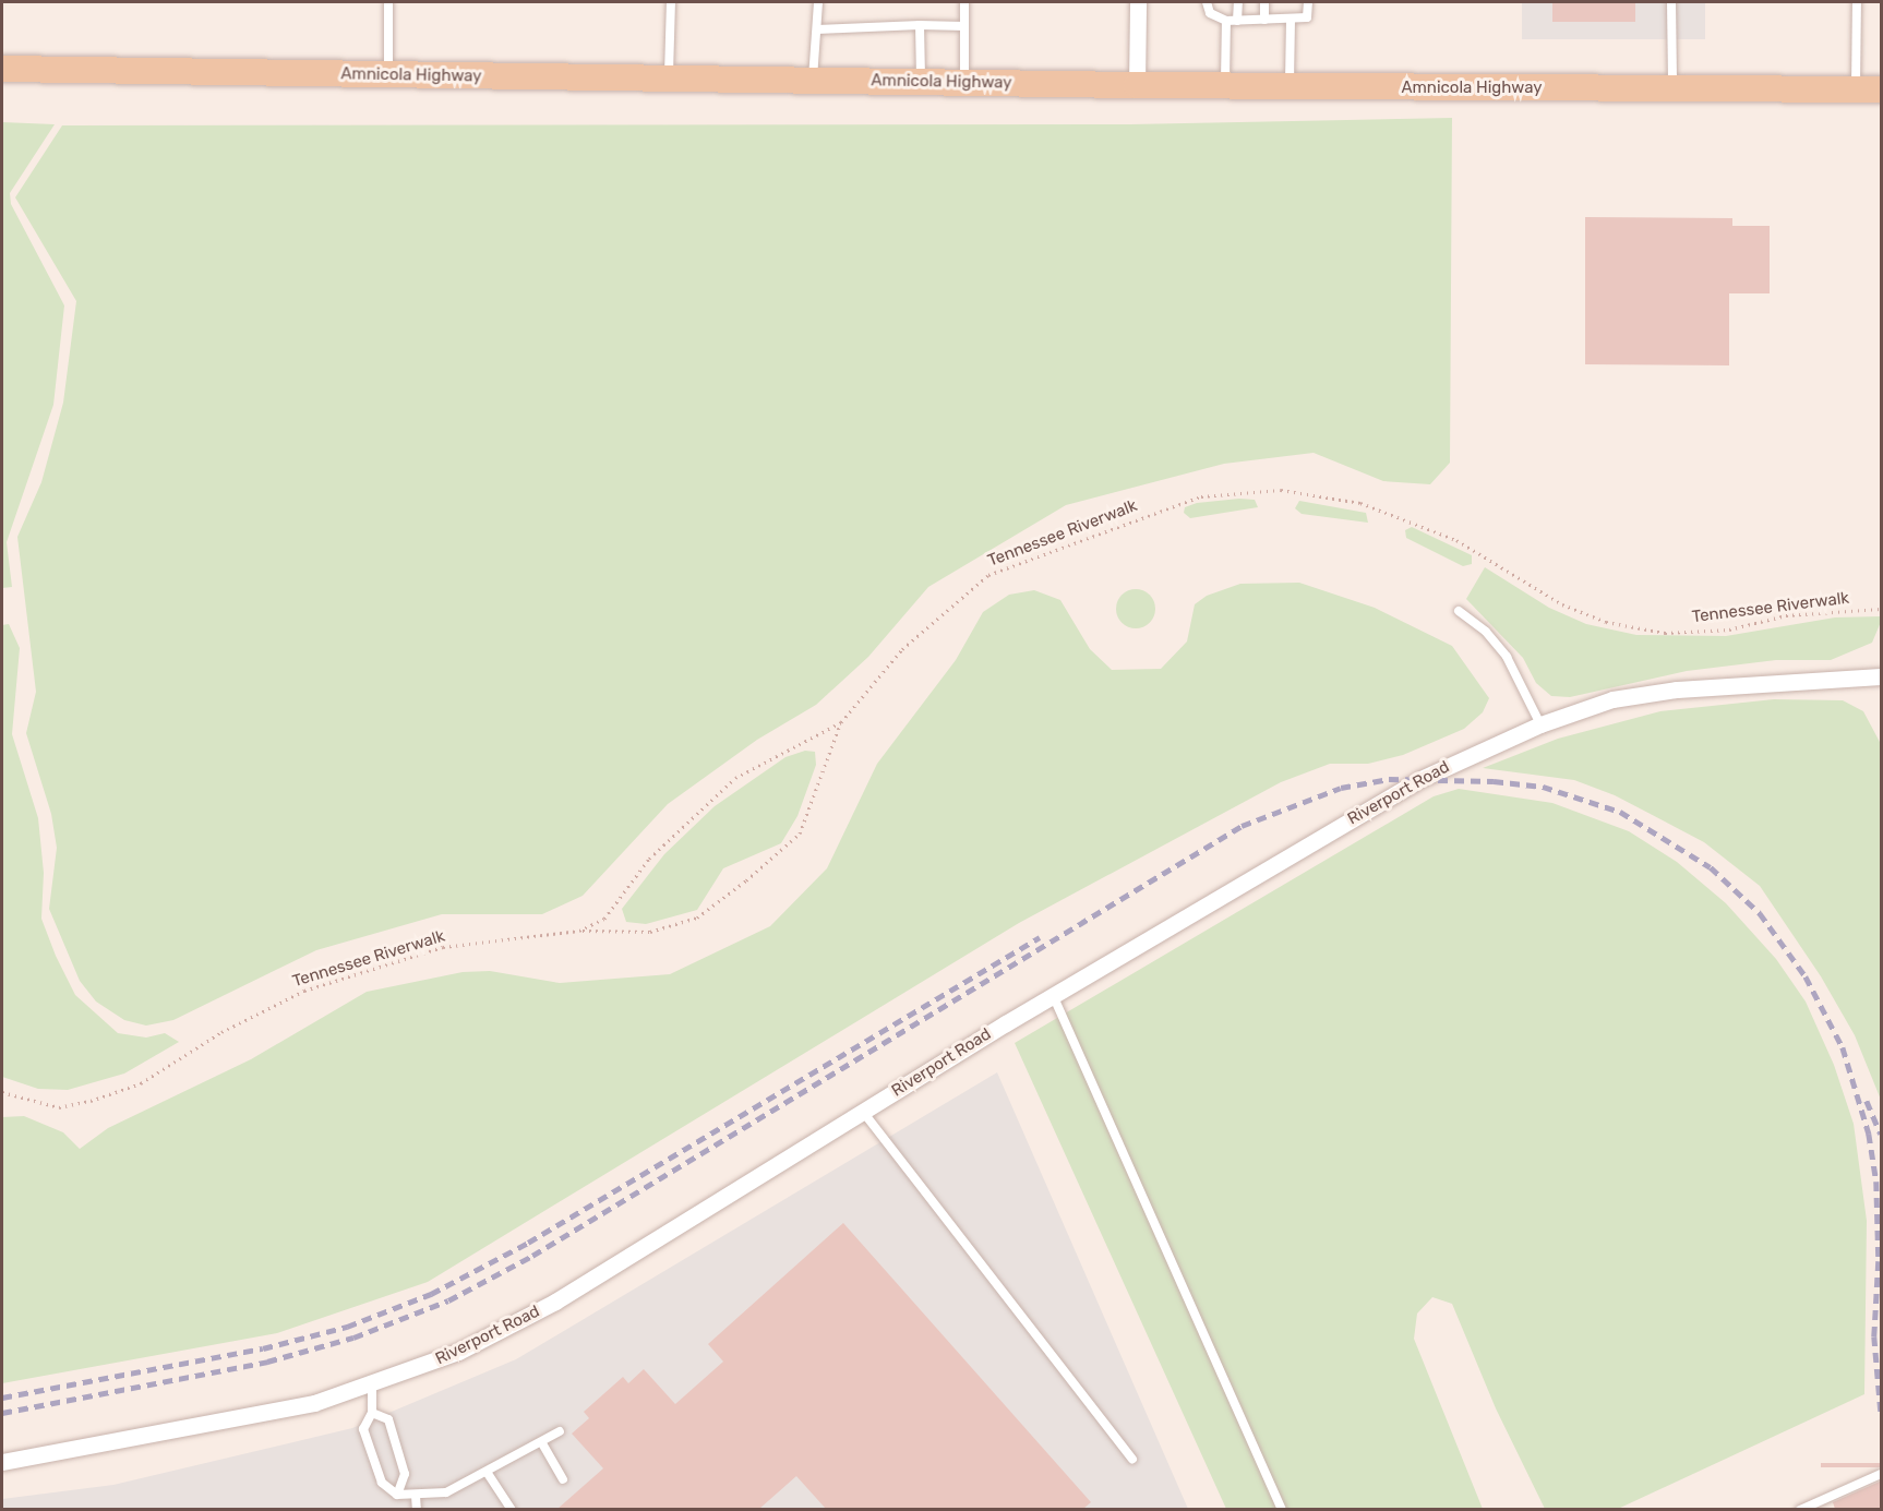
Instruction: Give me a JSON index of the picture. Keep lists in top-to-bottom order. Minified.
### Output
{"streets":{"main road":["Amnicola Highway"],"street":["Riverport Road"],"path":["Tennessee Riverwalk"]}}
